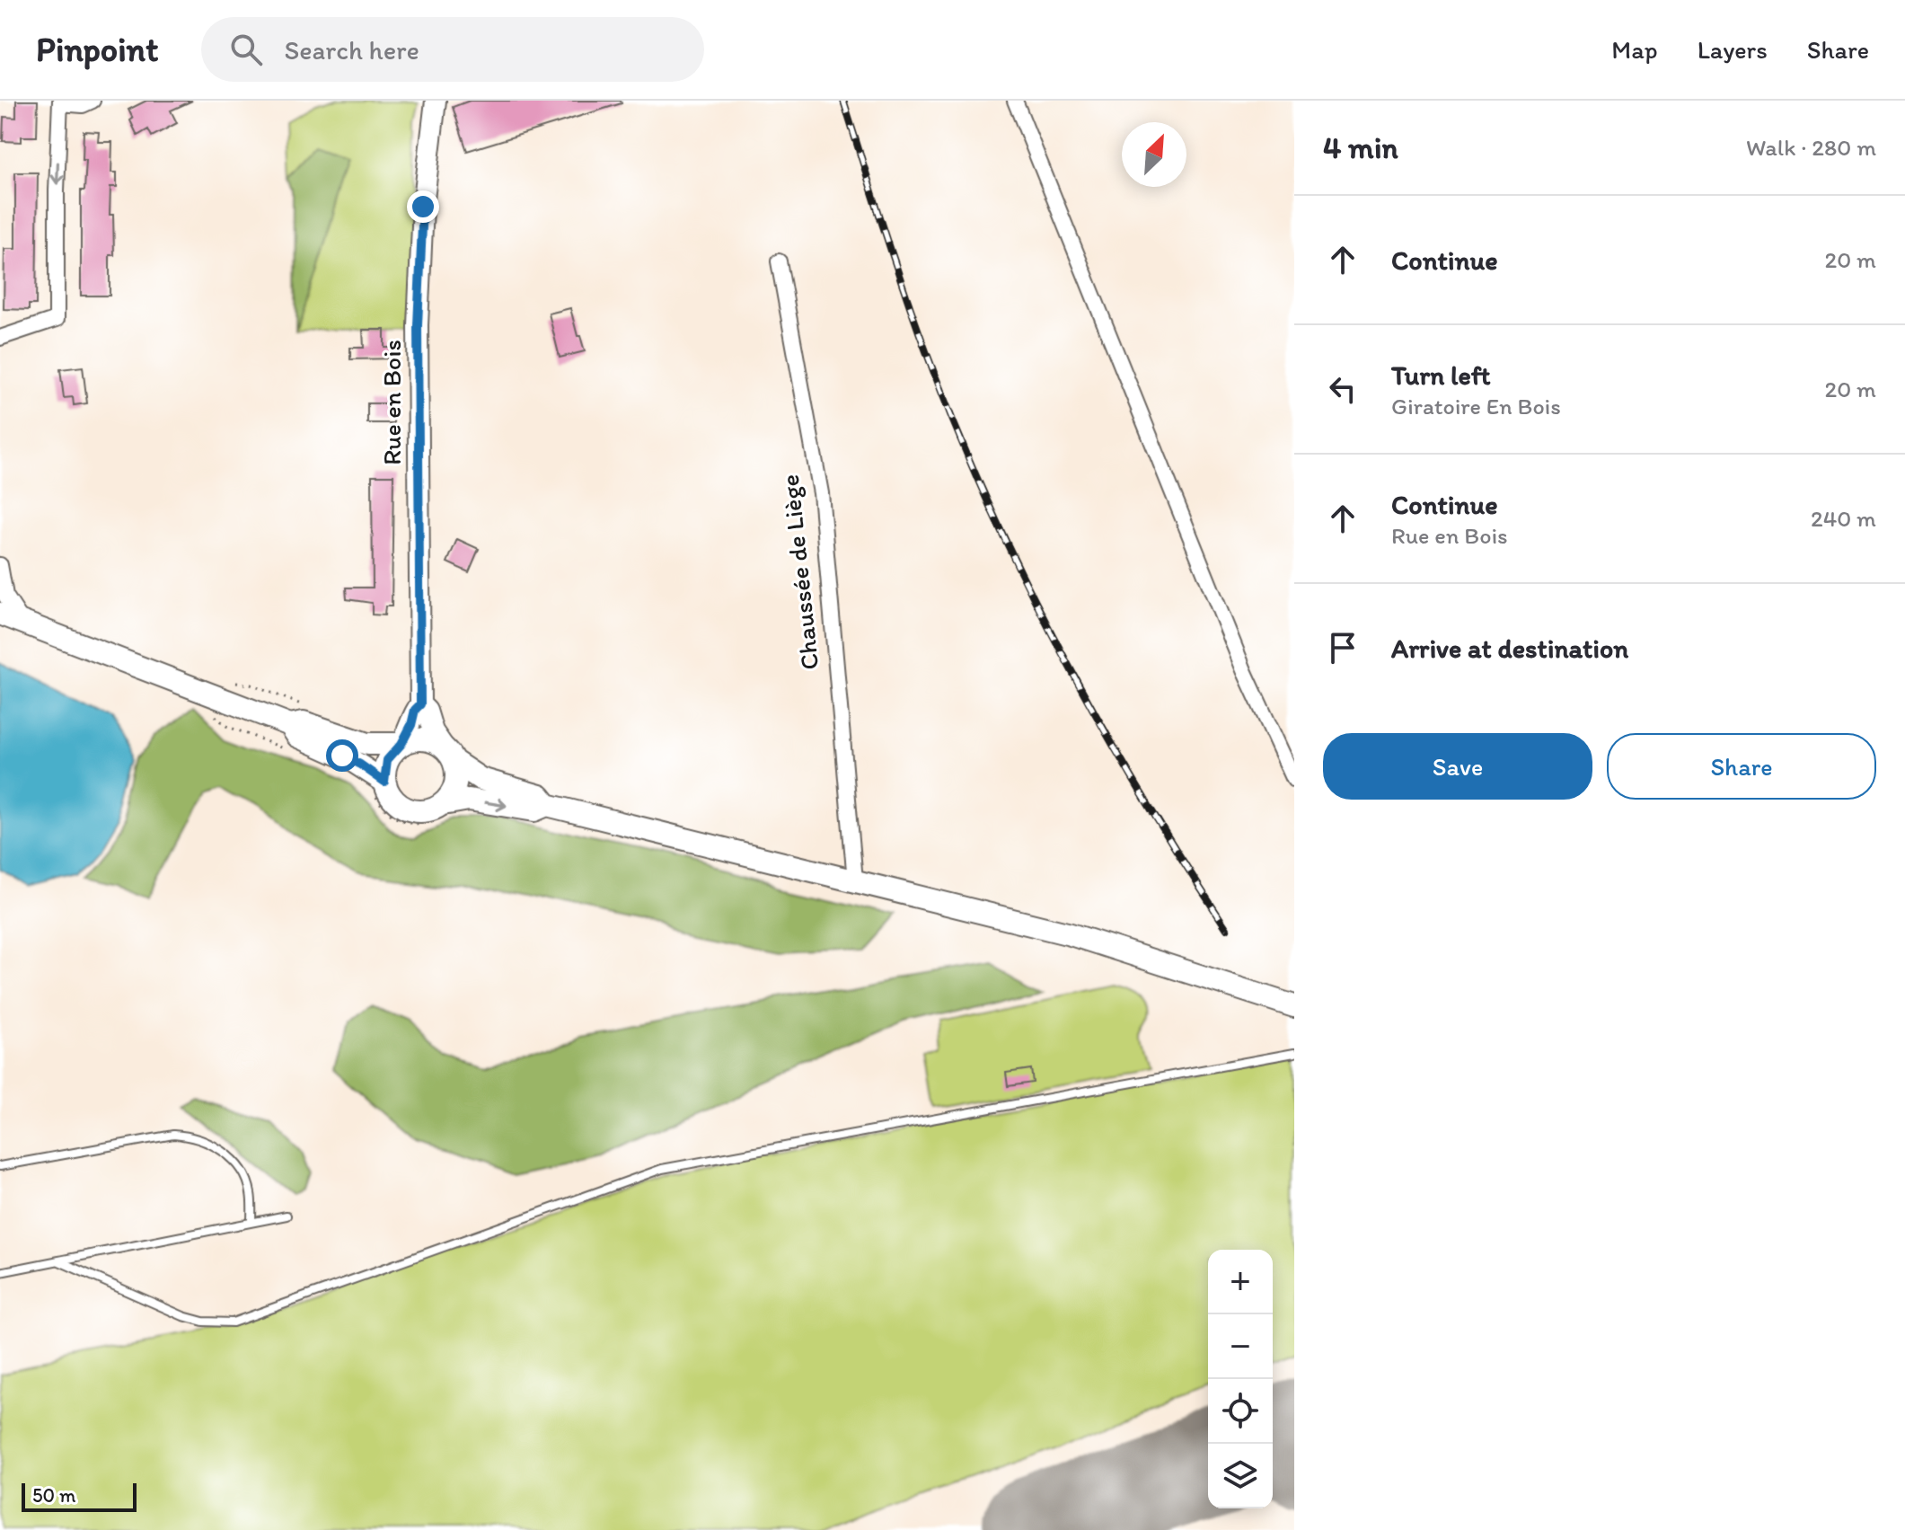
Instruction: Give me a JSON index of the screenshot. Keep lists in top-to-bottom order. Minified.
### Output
{"streets":{"street":["Rue en Bois","Chaussée de Liège"]},"scale_bar":"50 m","north":"top right","page":{"header":"Pinpoint","search":"Search here","nav":["Map","Layers","Share"],"heading":["4 min","Walk · 280 m"],"list":[["Continue","20 m"],["Turn left","Giratoire En Bois","20 m"],["Continue","Rue en Bois","240 m"],"Arrive at destination"],"buttons":["Save","Share"],"map_buttons":["+","−"],"scale":"50 m"}}
